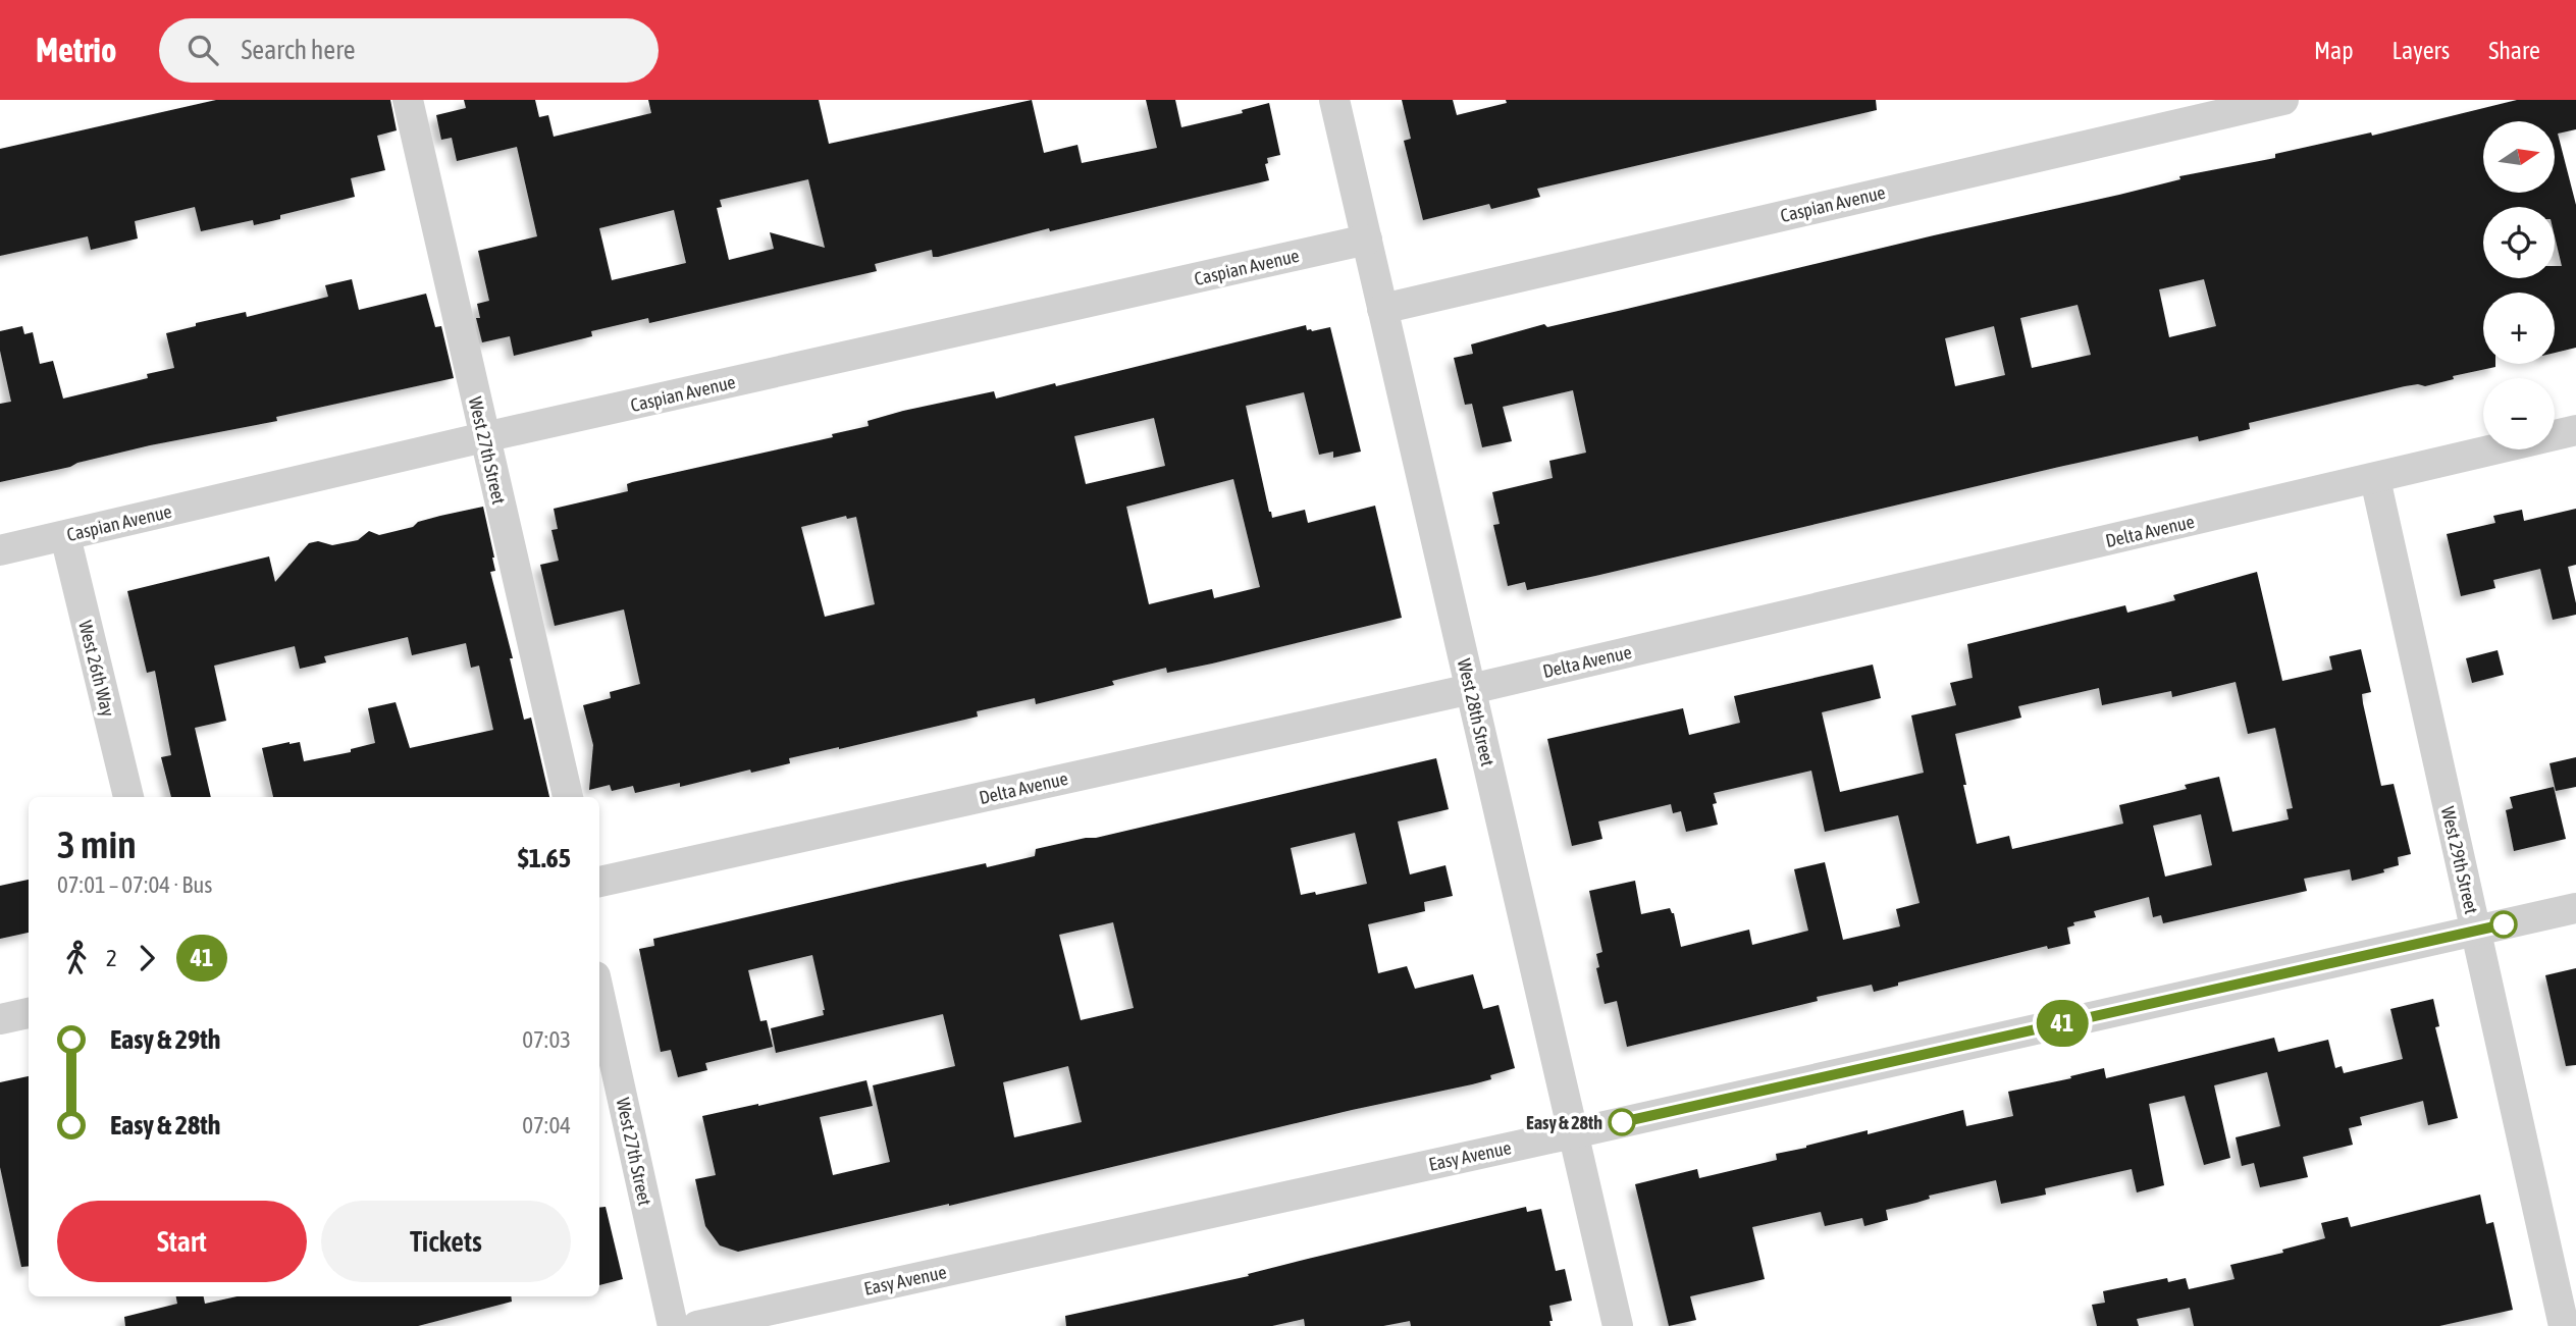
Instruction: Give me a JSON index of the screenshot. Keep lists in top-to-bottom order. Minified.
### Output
{"streets":{"street":["Caspian Avenue","West 27th Street","Delta Avenue","West 26th Way","West 28th Street","West 29th Street","Easy Avenue"]},"crossings":[["Caspian Avenue","West 27th Street"],["Caspian Avenue","West 26th Way"],["Caspian Avenue","West 28th Street"],["Delta Avenue","West 28th Street"],["Delta Avenue","West 29th Street"],["West 28th Street","Easy Avenue"],["West 29th Street","Easy Avenue"]],"places":["Easy & 28th"],"lines":["bus line 41"],"north":"right","page":{"header":"Metrio","search":"Search here","nav":["Map","Layers","Share"],"on_map":"41","map_buttons":["+","−"],"heading":["3 min","07:01 – 07:04 · Bus","$1.65"],"legs":["2","41"],"list":[{"name":"Easy & 29th","value":"07:03"},{"name":"Easy & 28th","value":"07:04"}],"buttons":["Start","Tickets"]}}
